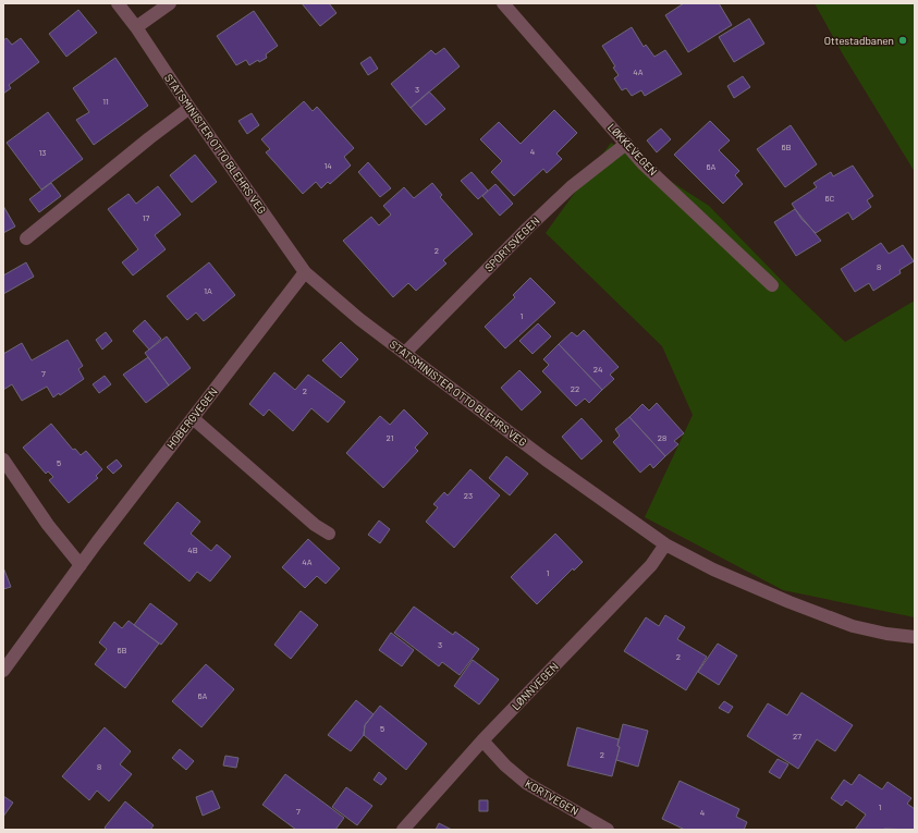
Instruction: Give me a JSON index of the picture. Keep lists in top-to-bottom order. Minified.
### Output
{"streets":{"street":["STATSMINISTER OTTO BLEHRS VEG","LØKKEVEGEN","SPORTSVEGEN","HOBERGVEGEN","LØNNVEGEN","KORTVEGEN"]},"crossings":[["STATSMINISTER OTTO BLEHRS VEG","SPORTSVEGEN"],["STATSMINISTER OTTO BLEHRS VEG","HOBERGVEGEN"],["STATSMINISTER OTTO BLEHRS VEG","LØNNVEGEN"],["LØKKEVEGEN","SPORTSVEGEN"],["LØNNVEGEN","KORTVEGEN"]],"places":["Ottestadbanen"],"house_numbers":["4A","3","11","6B","4","13","14","6A","6C","17","2","8","1A","1","24","7","22","2","21","28","5","23","4B","4A","1","3","6B","2","6A","5","27","2","8","1","7","4"]}
